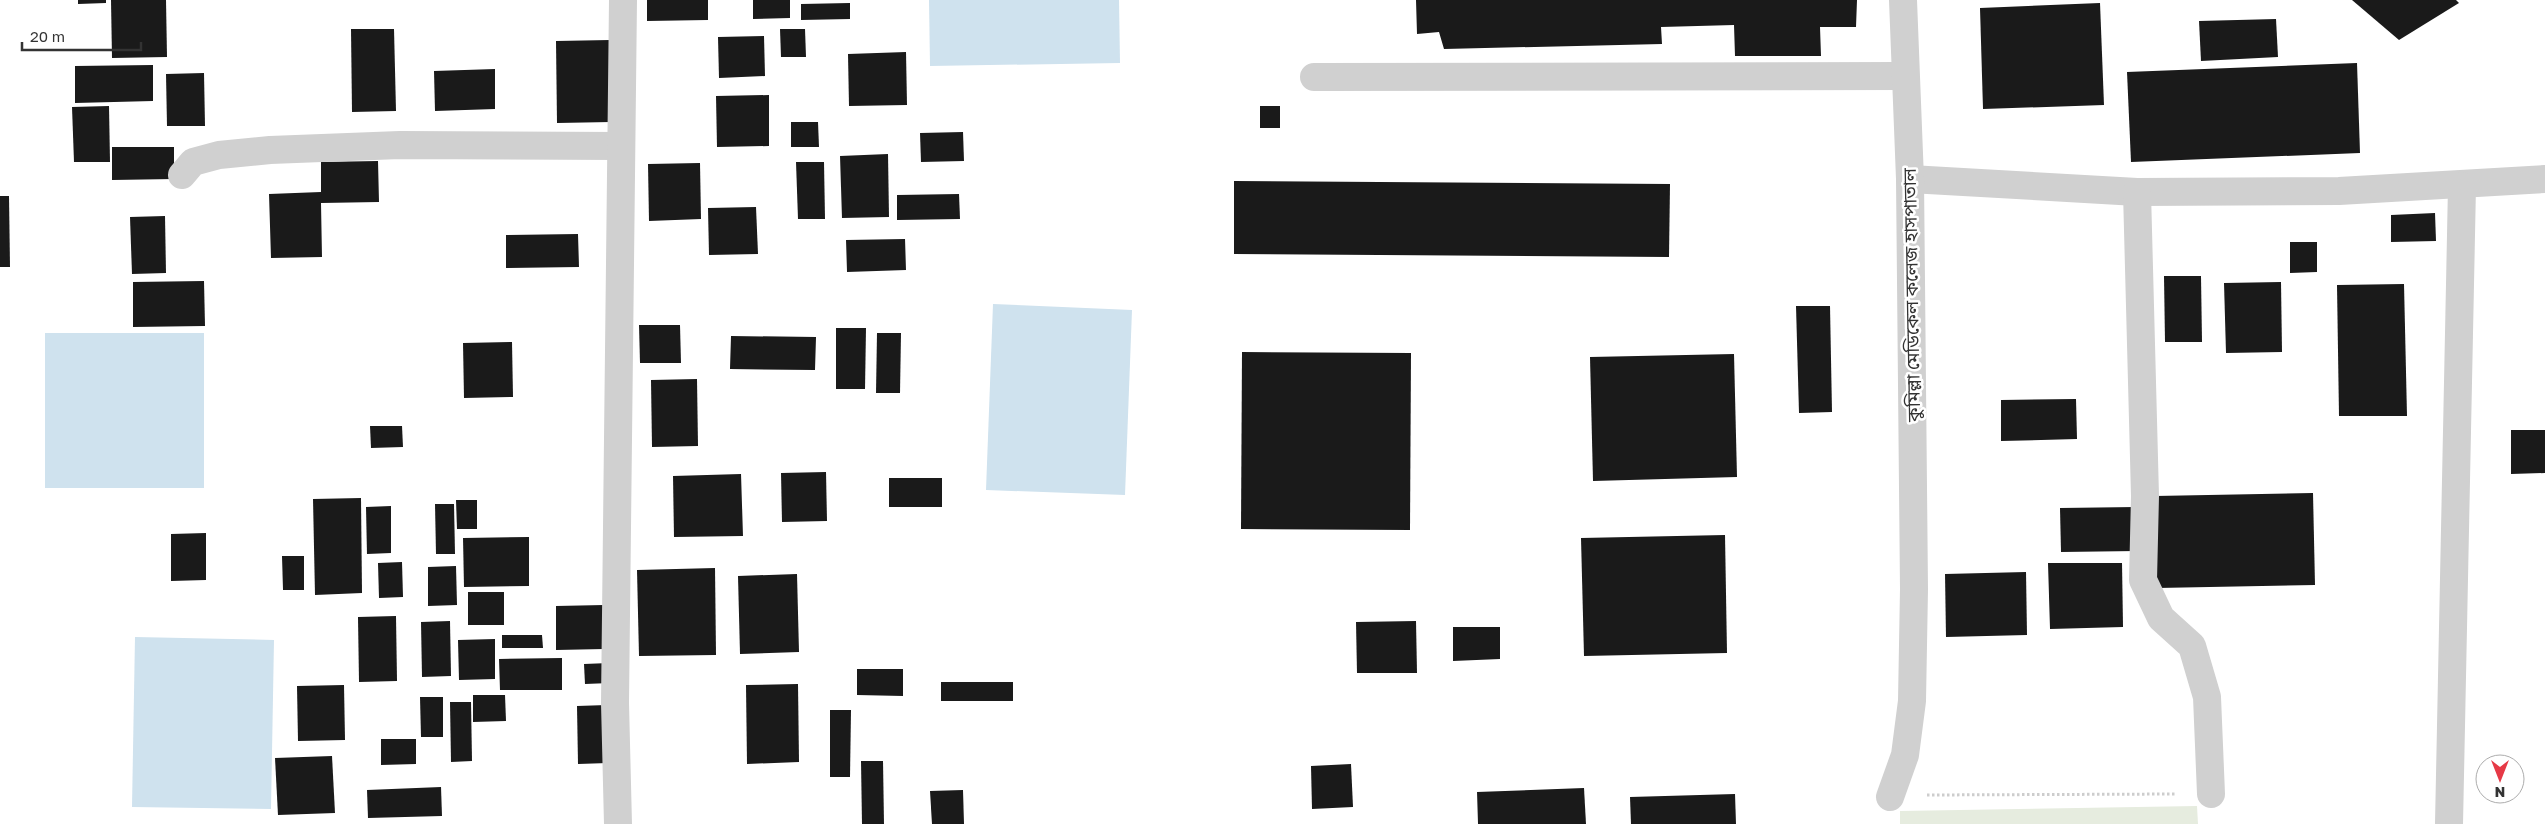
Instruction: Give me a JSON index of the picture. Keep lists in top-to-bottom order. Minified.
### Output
{"streets":{"street":["কুমিল্লা মেডিকেল কলেজ হাসপাতাল"]},"scale_bar":"20 m","north":"bottom"}
